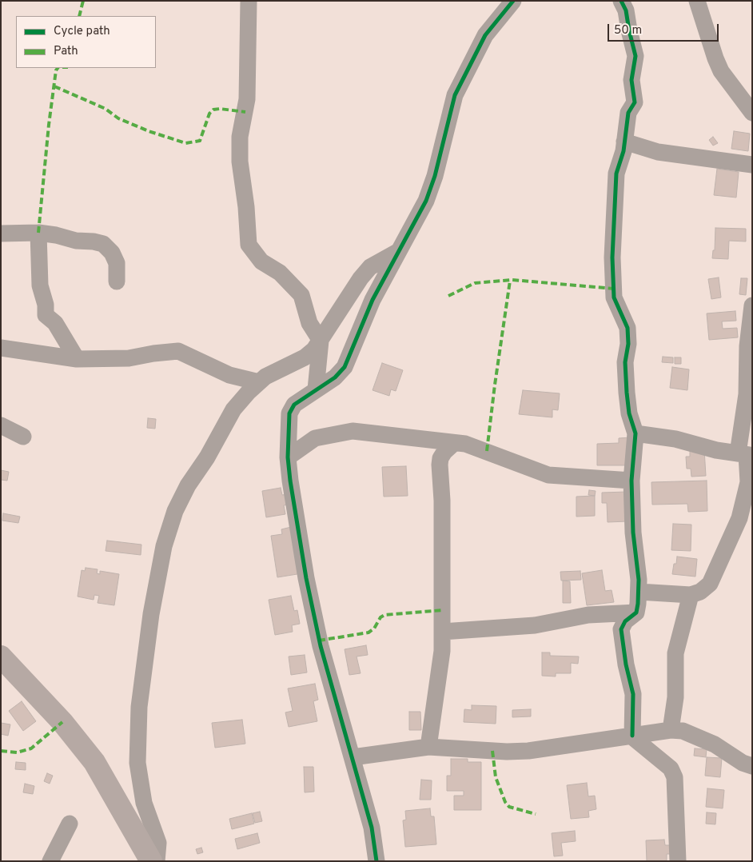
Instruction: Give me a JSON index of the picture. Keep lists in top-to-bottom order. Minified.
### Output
{"legend":["Cycle path","Path"],"scale_bar":"50 m"}
